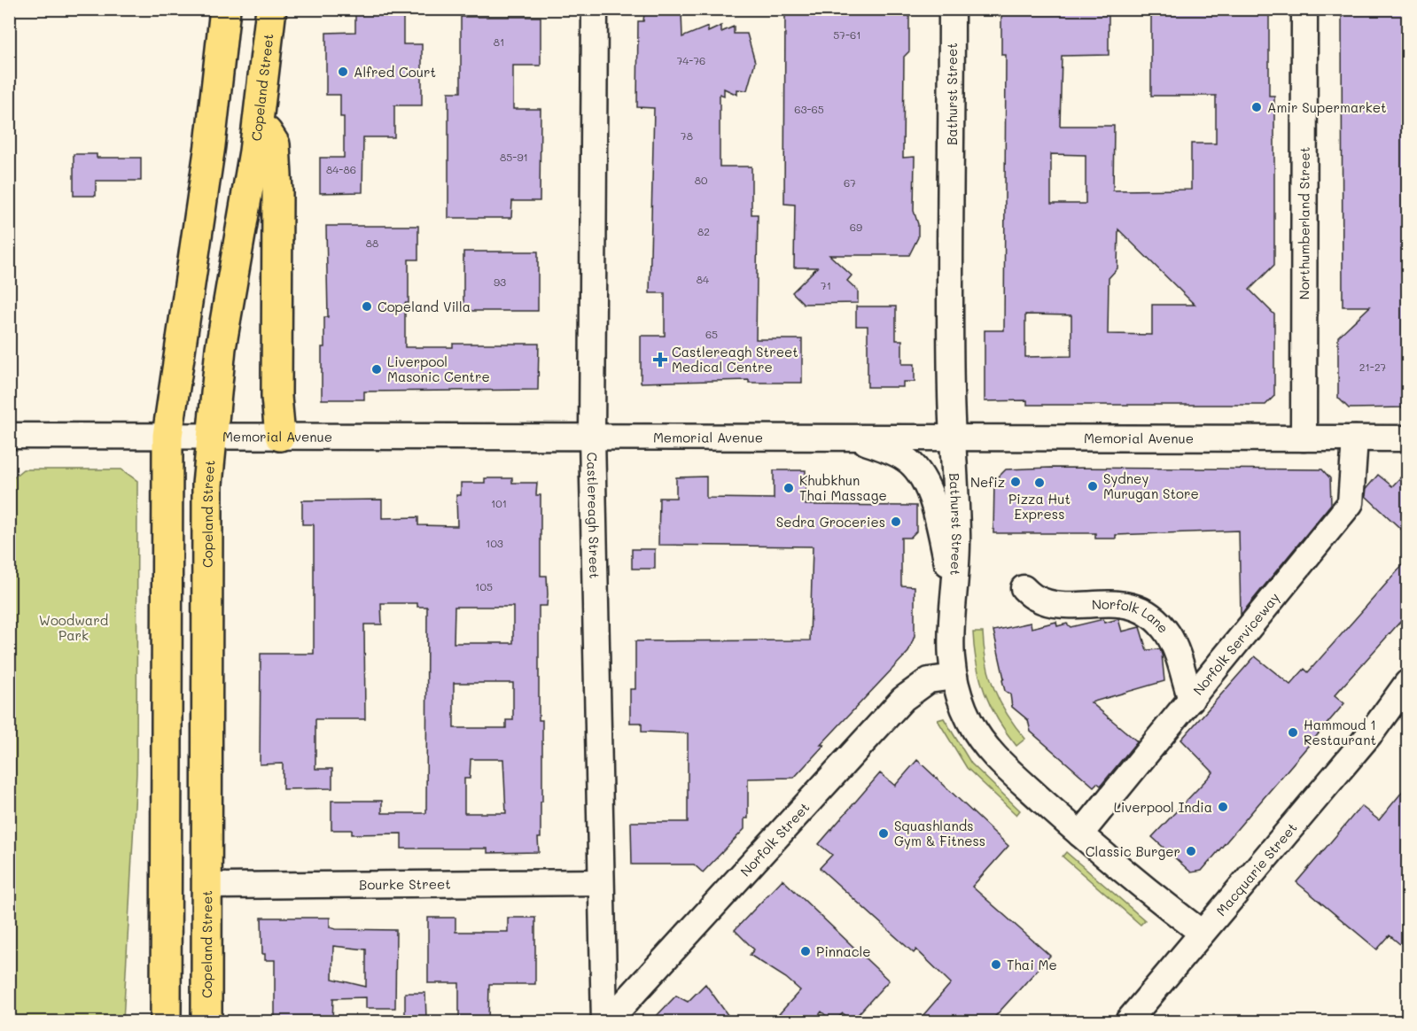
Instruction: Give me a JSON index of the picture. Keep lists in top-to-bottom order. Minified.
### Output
{"streets":{"highway":["Copeland Street"],"street":["Bathurst Street","Northumberland Street","Memorial Avenue","Castlereagh Street","Norfolk Lane","Norfolk Serviceway","Norfolk Street","Macquarie Street","Bourke Street"]},"crossings":[["Copeland Street","Memorial Avenue"],["Copeland Street","Bourke Street"],["Bathurst Street","Memorial Avenue"],["Bathurst Street","Norfolk Serviceway"],["Bathurst Street","Norfolk Street"],["Bathurst Street","Macquarie Street"],["Northumberland Street","Memorial Avenue"],["Memorial Avenue","Castlereagh Street"],["Memorial Avenue","Norfolk Serviceway"],["Castlereagh Street","Norfolk Street"],["Castlereagh Street","Bourke Street"],["Norfolk Lane","Norfolk Serviceway"]],"parks":["Woodward Park"],"places":{"other":["Alfred Court","Amir Supermarket","Copeland Villa","Liverpool Masonic Centre","Nefiz","Pizza Hut Express","Sydney Murugan Store","Khubkhun Thai Massage","Sedra Groceries","Hammoud 1 Restaurant","Liverpool India","Squashlands Gym & Fitness","Classic Burger","Pinnacle","Thai Me"],"health":["Castlereagh Street Medical Centre"]},"house_numbers":["57-61","81","74-76","63-65","78","85-91","84-86","80","67","69","82","88","84","93","71","65","21-27","101","103","105"]}
